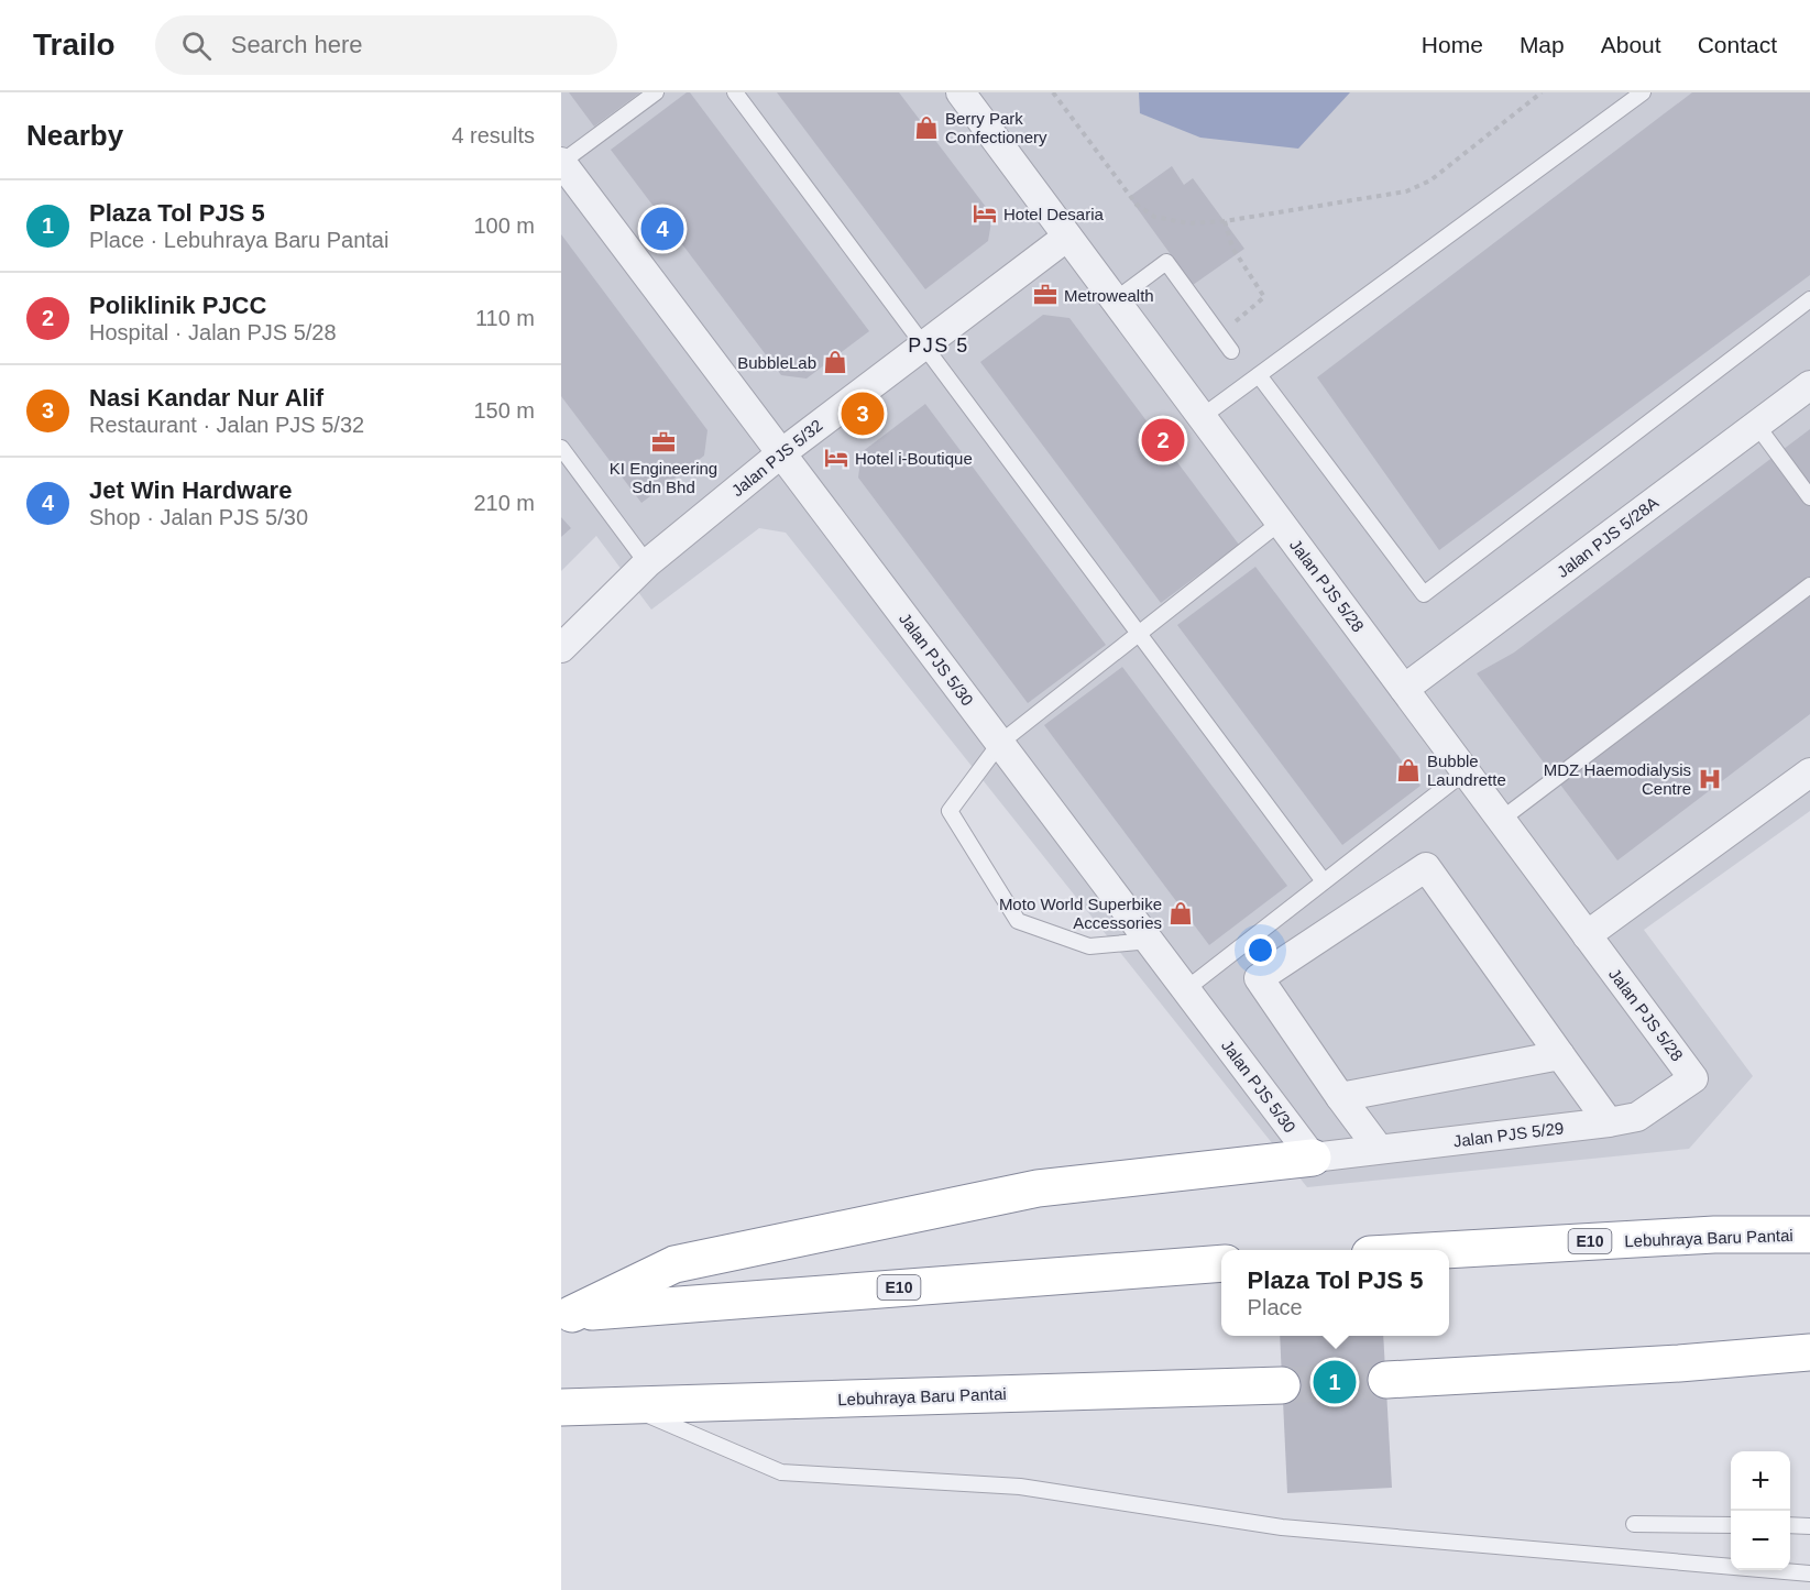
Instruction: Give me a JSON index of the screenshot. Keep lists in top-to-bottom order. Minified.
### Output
{"streets":{"highway":["Lebuhraya Baru Pantai","E10"],"street":["Jalan PJS 5/32","Jalan PJS 5/28A","Jalan PJS 5/28","Jalan PJS 5/30","Jalan PJS 5/29"]},"crossings":[["Jalan PJS 5/32","Jalan PJS 5/28"],["Jalan PJS 5/32","Jalan PJS 5/30"],["Jalan PJS 5/28A","Jalan PJS 5/28"],["Jalan PJS 5/28","Jalan PJS 5/29"],["Jalan PJS 5/30","Jalan PJS 5/29"]],"districts":["PJS 5"],"places":{"shop":["Berry Park Confectionery","BubbleLab","Bubble Laundrette","Moto World Superbike Accessories"],"hotel":["Hotel Desaria","Hotel i-Boutique"],"office":["Metrowealth","KI Engineering Sdn Bhd"],"hospital":["MDZ Haemodialysis Centre"]},"page":{"header":"Trailo","search":"Search here","nav":["Home","Map","About","Contact"],"heading":["Nearby","4 results"],"list":[{"mark":"1","name":"Plaza Tol PJS 5","note":"Place · Lebuhraya Baru Pantai","value":"100 m"},{"mark":"2","name":"Poliklinik PJCC","note":"Hospital · Jalan PJS 5/28","value":"110 m"},{"mark":"3","name":"Nasi Kandar Nur Alif","note":"Restaurant · Jalan PJS 5/32","value":"150 m"},{"mark":"4","name":"Jet Win Hardware","note":"Shop · Jalan PJS 5/30","value":"210 m"}],"pins":["4","3","2","1"],"popup":["Plaza Tol PJS 5","Place"],"map_buttons":["+","−"]}}
